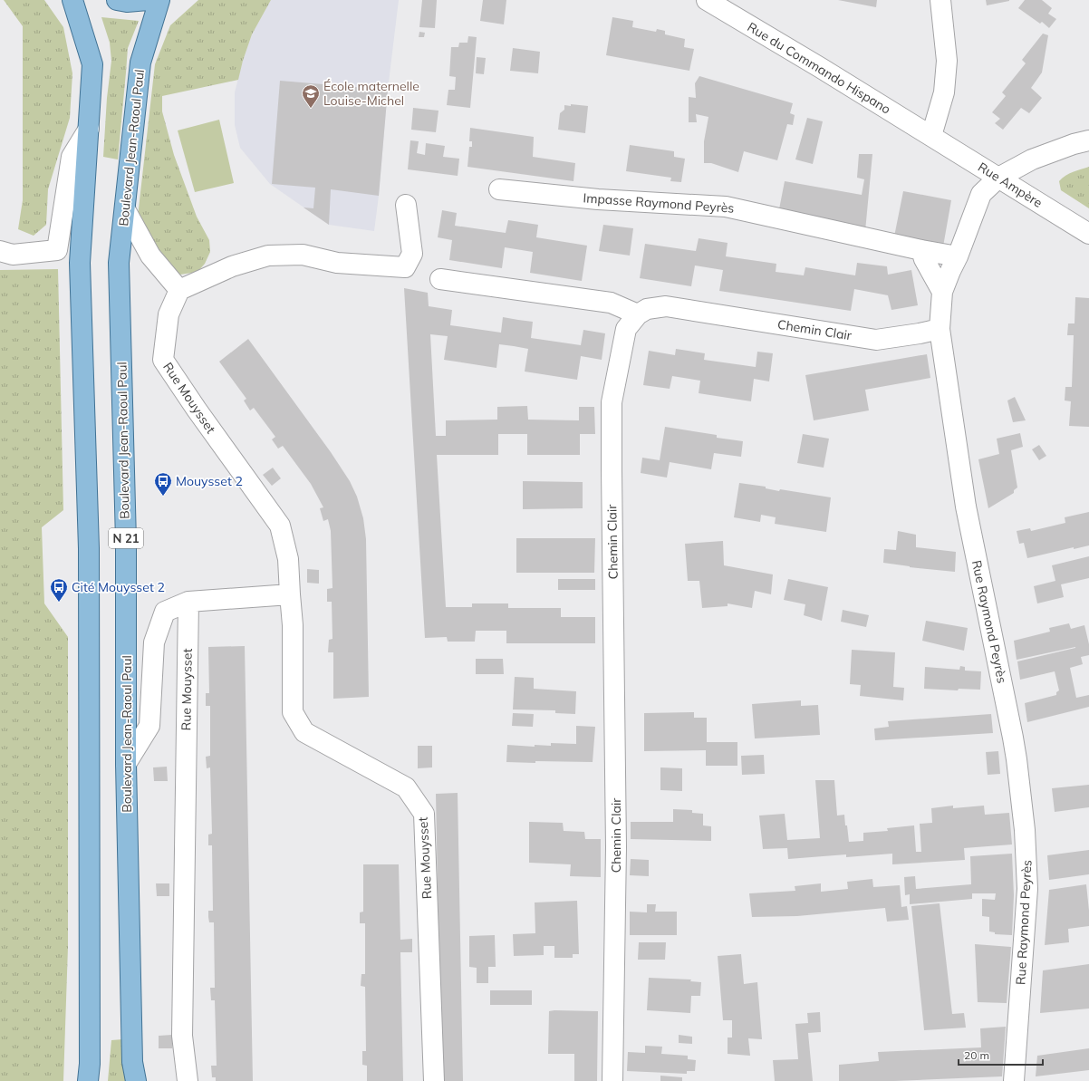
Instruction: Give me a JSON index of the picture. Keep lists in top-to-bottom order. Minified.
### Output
{"streets":{"main road":["Boulevard Jean-Raoul Paul","N 21"],"street":["Rue du Commando Hispano","Rue Ampère","Impasse Raymond Peyrès","Chemin Clair","Rue Mouysset","Rue Raymond Peyrès"]},"crossings":[["Rue du Commando Hispano","Rue Ampère"],["Rue Ampère","Rue Raymond Peyrès"],["Impasse Raymond Peyrès","Rue Raymond Peyrès"],["Chemin Clair","Rue Raymond Peyrès"]],"places":{"school or university":["École maternelle Louise-Michel"],"bus stop":["Mouysset 2","Cité Mouysset 2"]},"scale_bar":"20 m"}
